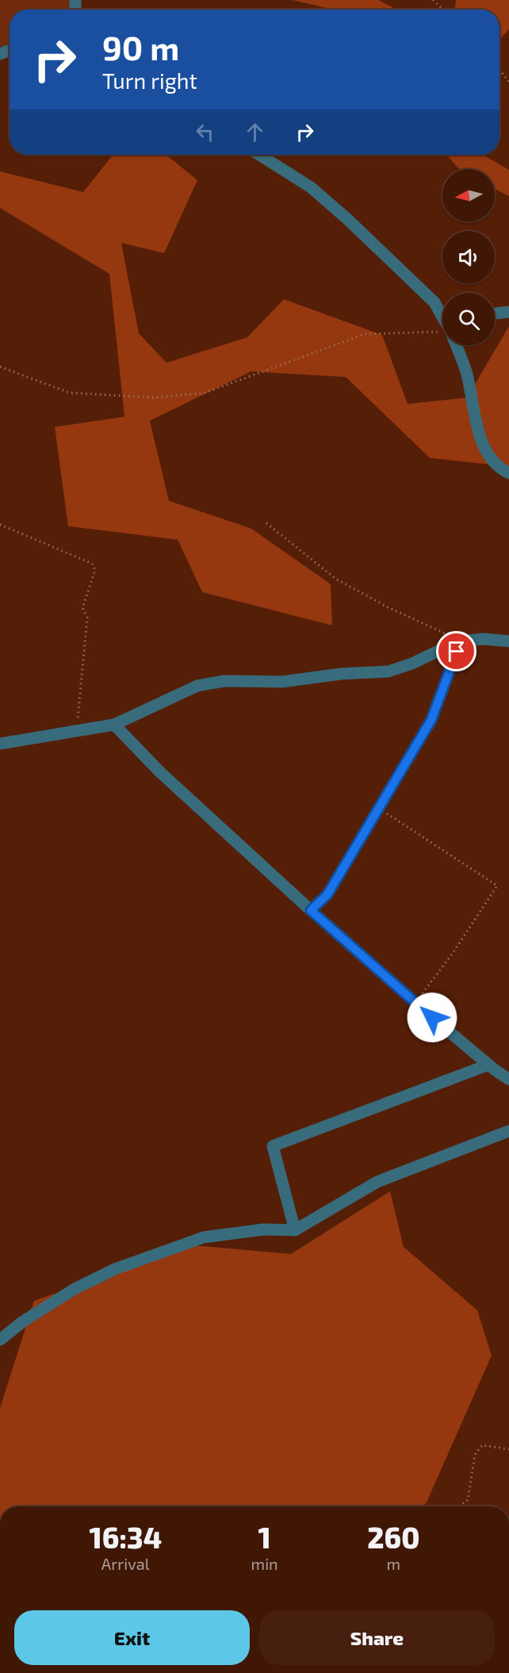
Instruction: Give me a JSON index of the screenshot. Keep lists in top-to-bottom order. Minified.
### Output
{"north":"left","page":{"turn":["90 m","Turn right"],"eta":["16:34","Arrival","1","min","260","m"],"buttons":["Exit","Share"]}}
